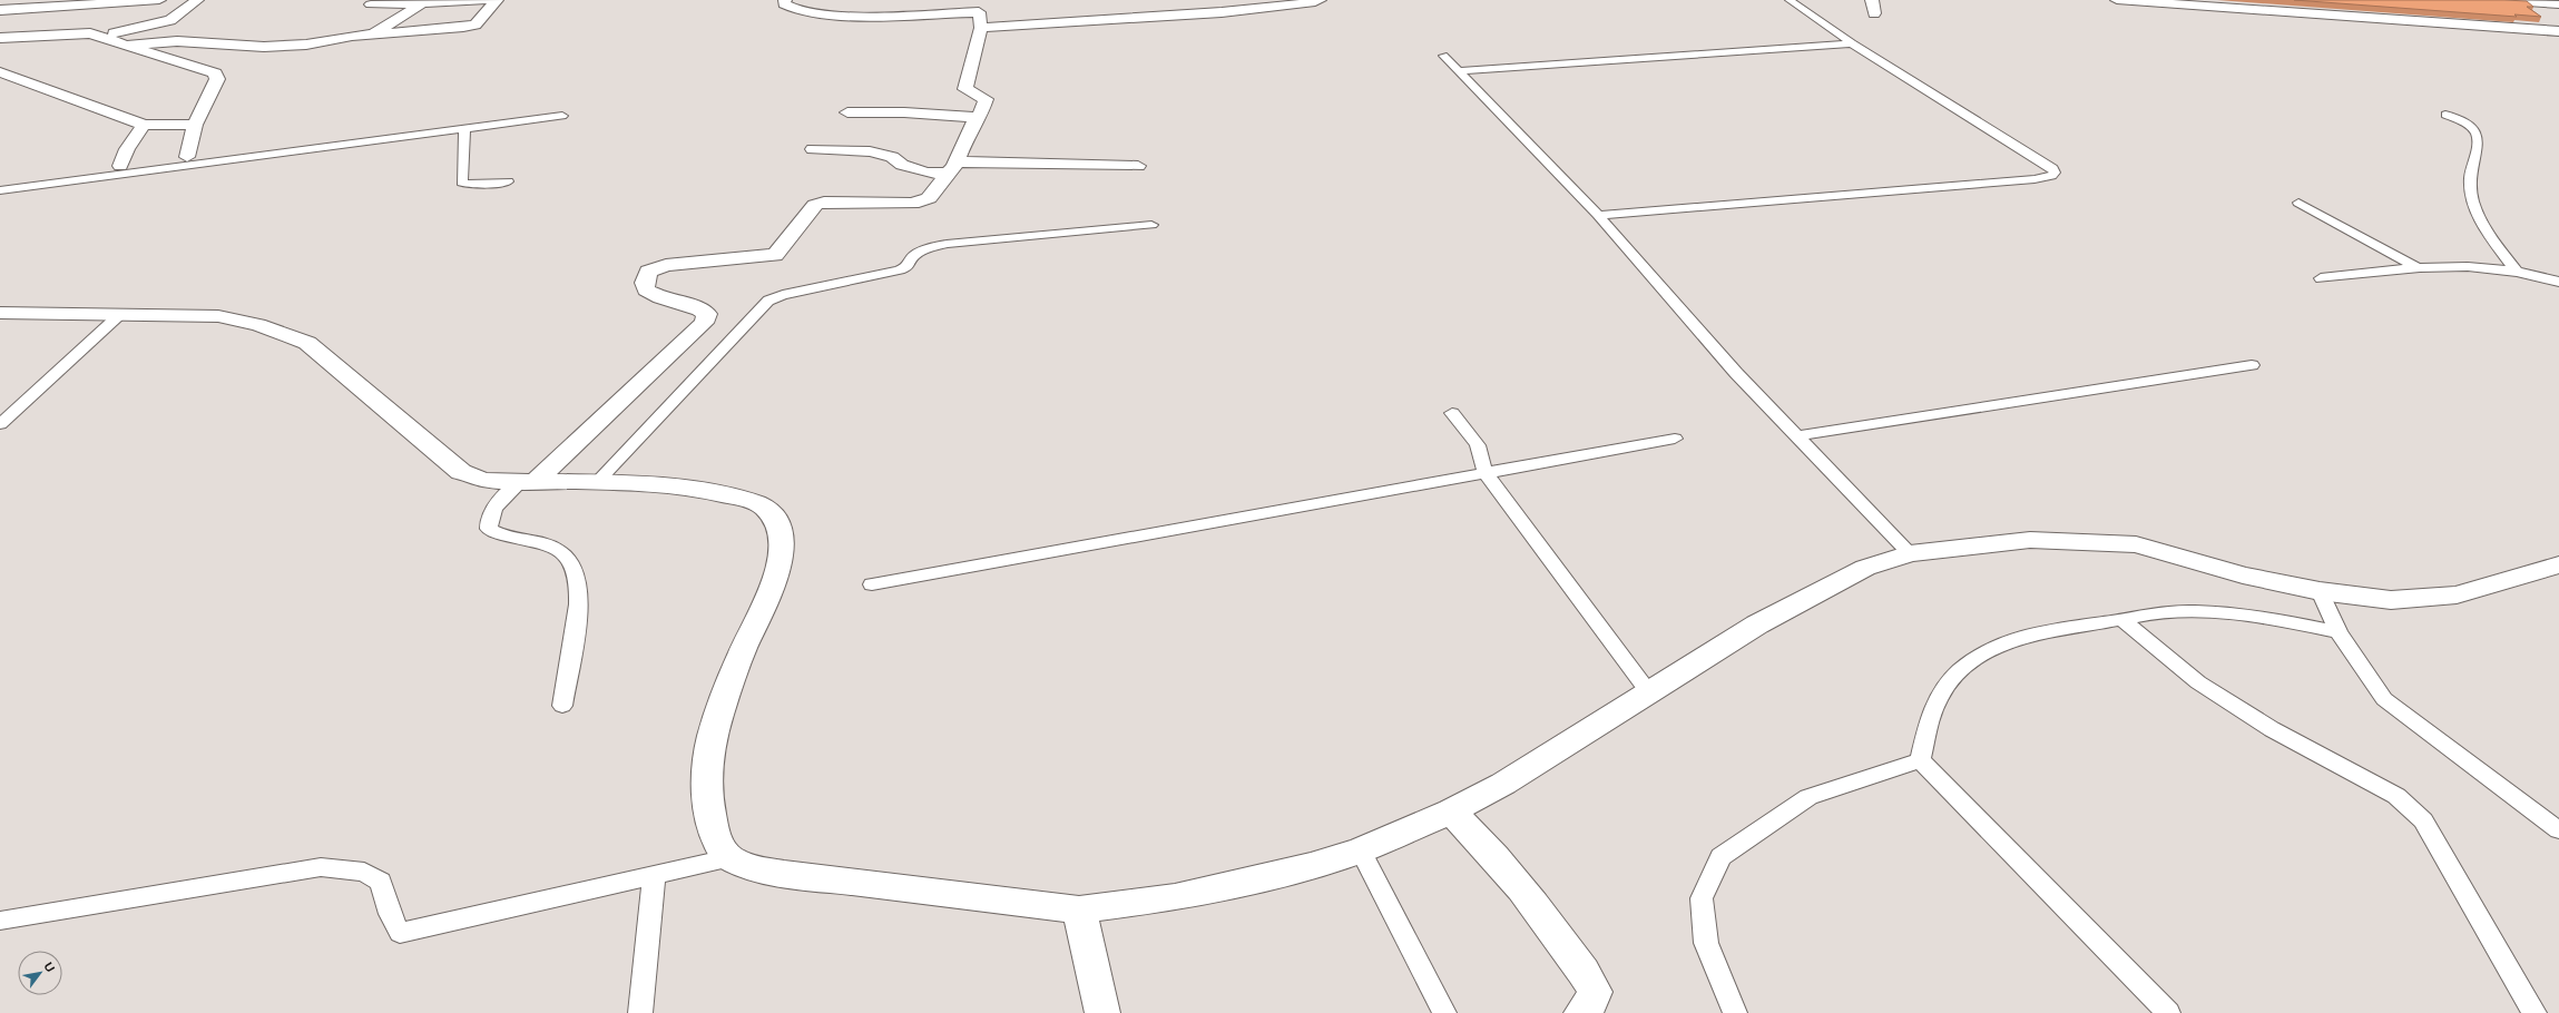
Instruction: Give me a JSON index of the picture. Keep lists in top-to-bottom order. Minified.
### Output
{"north":"top right"}
